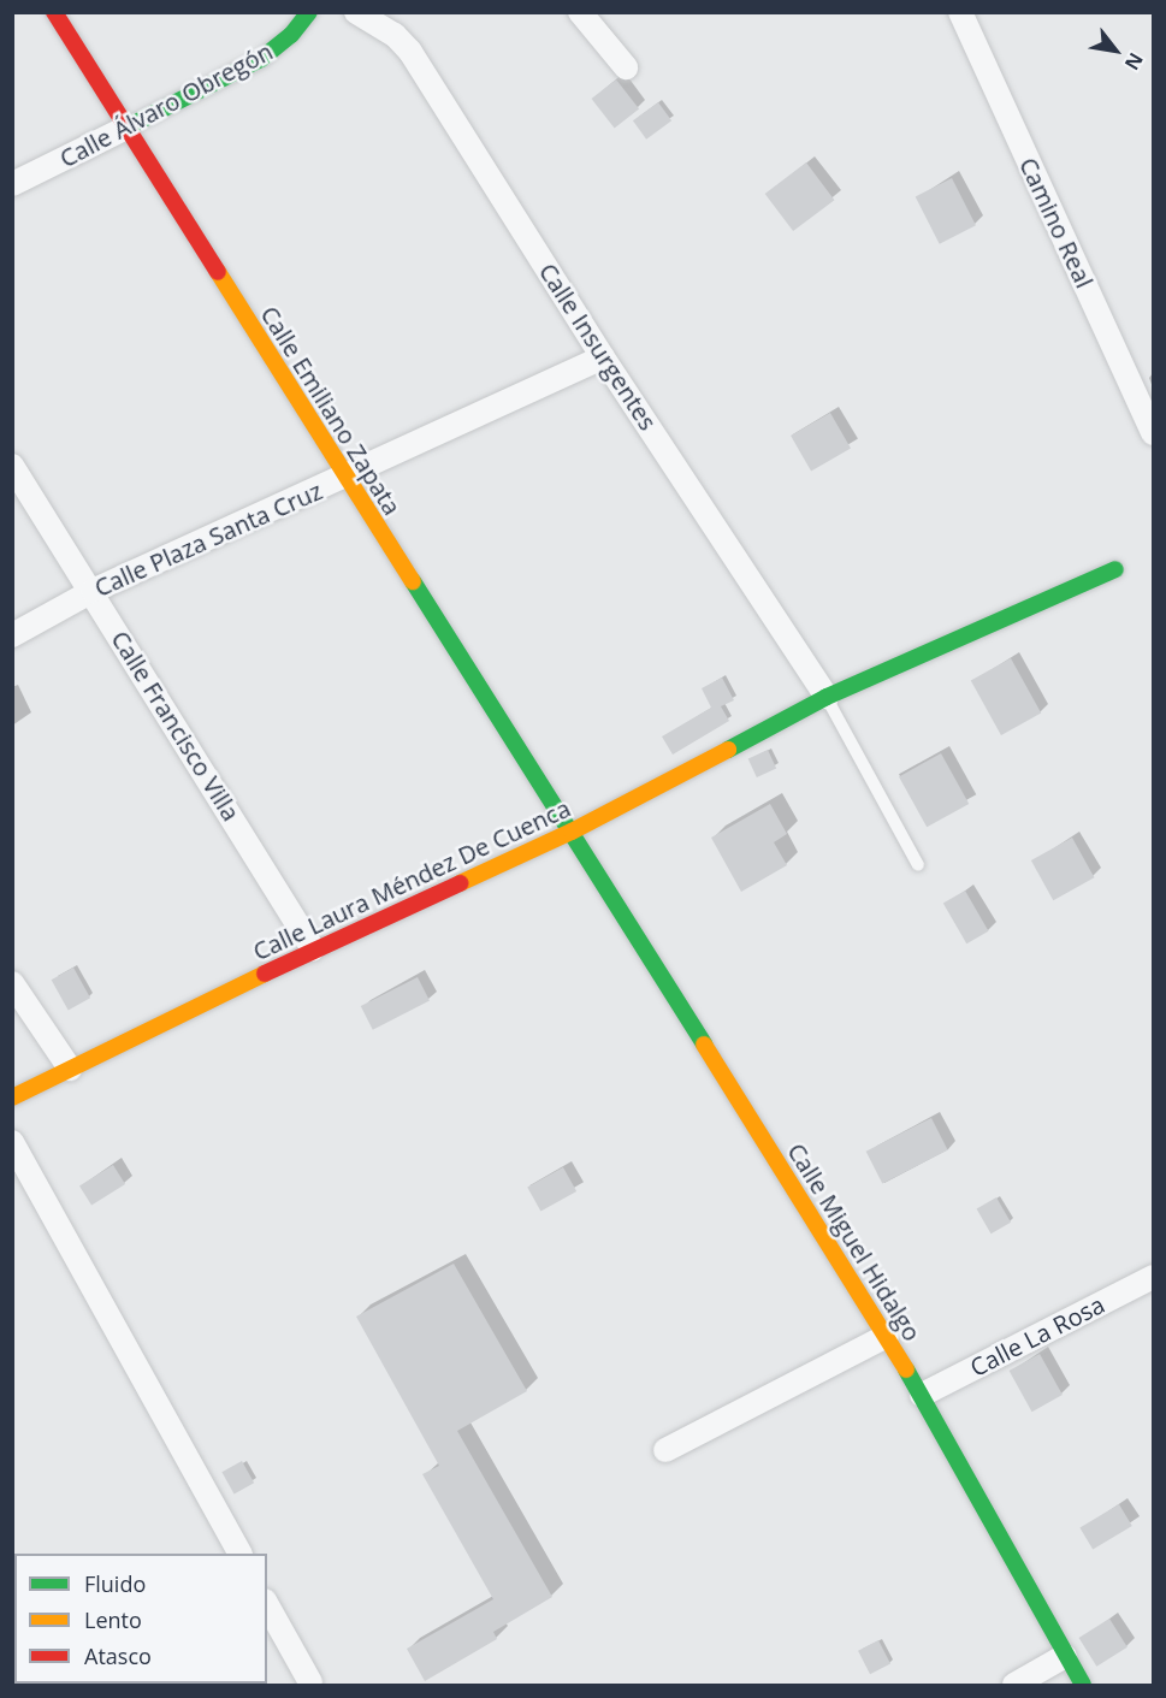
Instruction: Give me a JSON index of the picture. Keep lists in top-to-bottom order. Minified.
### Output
{"streets":{"street":["Calle Álvaro Obregón","Camino Real","Calle Insurgentes","Calle Emiliano Zapata","Calle Plaza Santa Cruz","Calle Francisco Villa","Calle Laura Méndez De Cuenca","Calle Miguel Hidalgo","Calle La Rosa"]},"crossings":[["Calle Álvaro Obregón","Calle Emiliano Zapata"],["Calle Insurgentes","Calle Plaza Santa Cruz"],["Calle Insurgentes","Calle Laura Méndez De Cuenca"],["Calle Emiliano Zapata","Calle Plaza Santa Cruz"],["Calle Emiliano Zapata","Calle Laura Méndez De Cuenca"],["Calle Emiliano Zapata","Calle Miguel Hidalgo"],["Calle Plaza Santa Cruz","Calle Francisco Villa"],["Calle Francisco Villa","Calle Laura Méndez De Cuenca"],["Calle Laura Méndez De Cuenca","Calle Miguel Hidalgo"],["Calle Miguel Hidalgo","Calle La Rosa"]],"legend":["Fluido","Lento","Atasco"],"north":"bottom right"}
